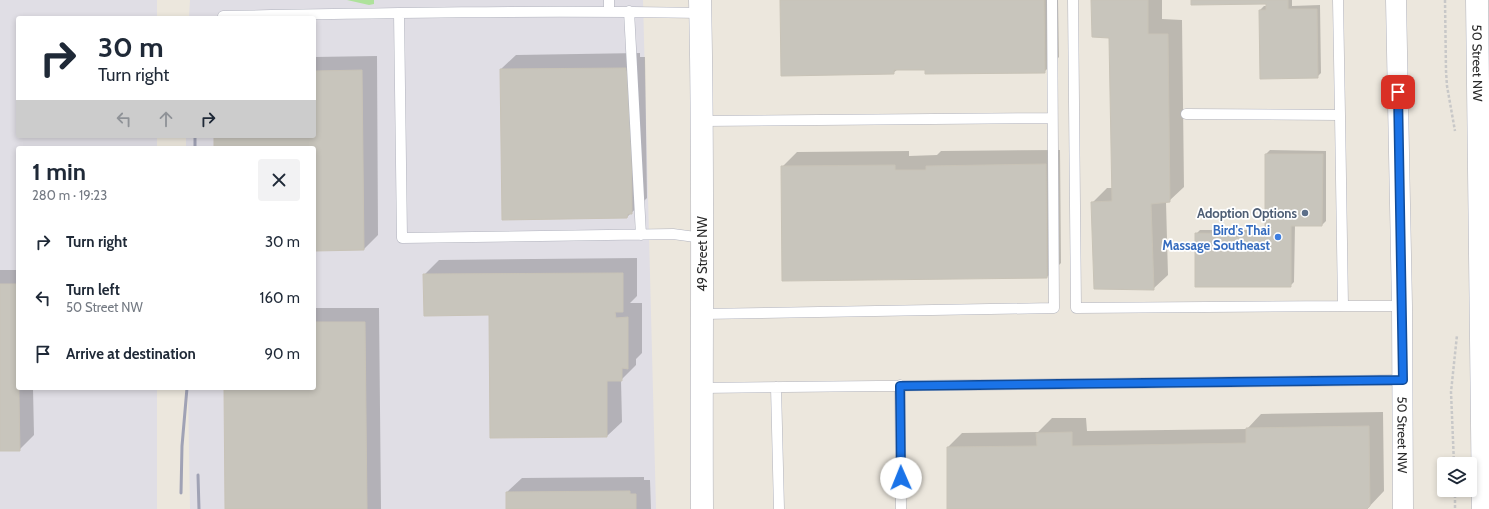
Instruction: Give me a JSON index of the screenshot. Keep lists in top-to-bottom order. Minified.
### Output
{"streets":{"main road":["50 Street NW","49 Street NW"]},"places":["Adoption Options","Bird's Thai Massage Southeast"],"page":{"turn":["30 m","Turn right"],"heading":["1 min","280 m · 19:23"],"list":[{"name":"Turn right","value":"30 m"},{"name":"Turn left","note":"50 Street NW","value":"160 m"},{"name":"Arrive at destination","value":"90 m"}]}}
